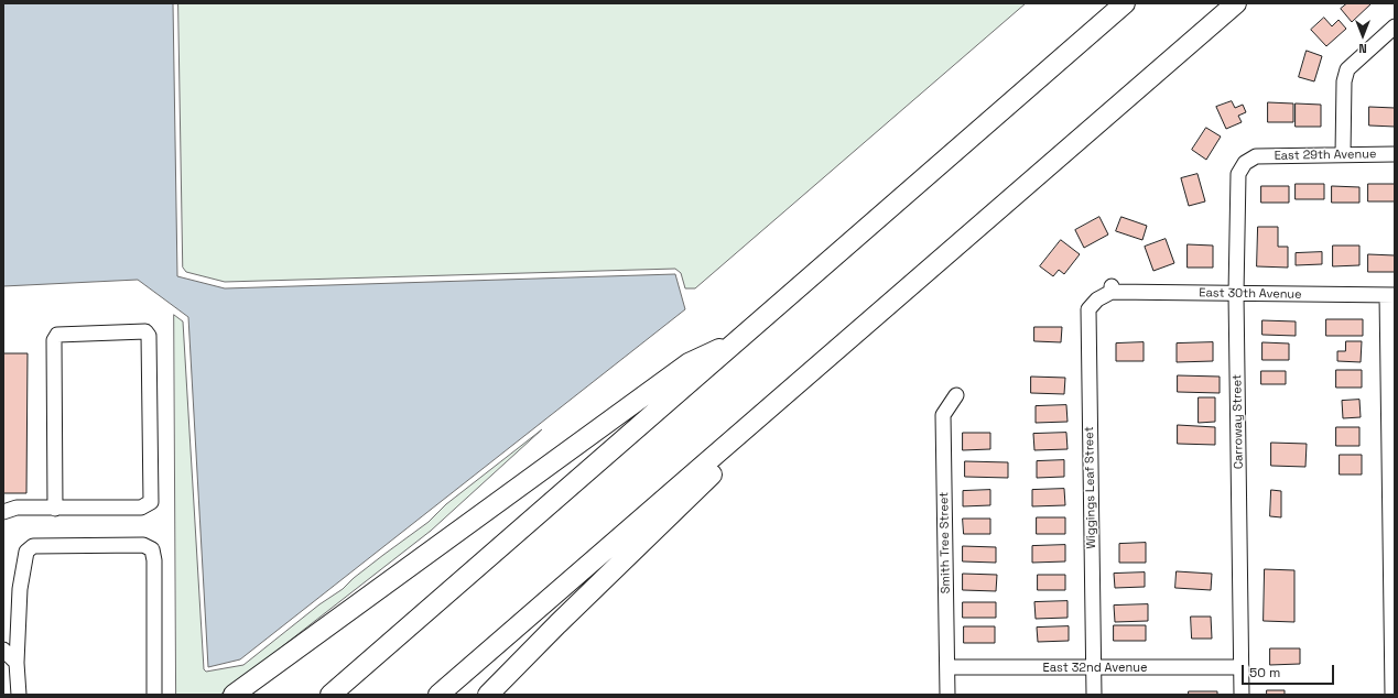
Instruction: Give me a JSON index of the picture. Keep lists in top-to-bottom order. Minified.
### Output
{"streets":{"street":["East 29th Avenue","East 30th Avenue","Carroway Street","Wiggings Leaf Street","Smith Tree Street","East 32nd Avenue"]},"crossings":[["East 29th Avenue","Carroway Street"],["East 30th Avenue","Carroway Street"],["East 30th Avenue","Wiggings Leaf Street"],["Carroway Street","East 32nd Avenue"],["Wiggings Leaf Street","East 32nd Avenue"],["Smith Tree Street","East 32nd Avenue"]],"scale_bar":"50 m","north":"bottom"}
